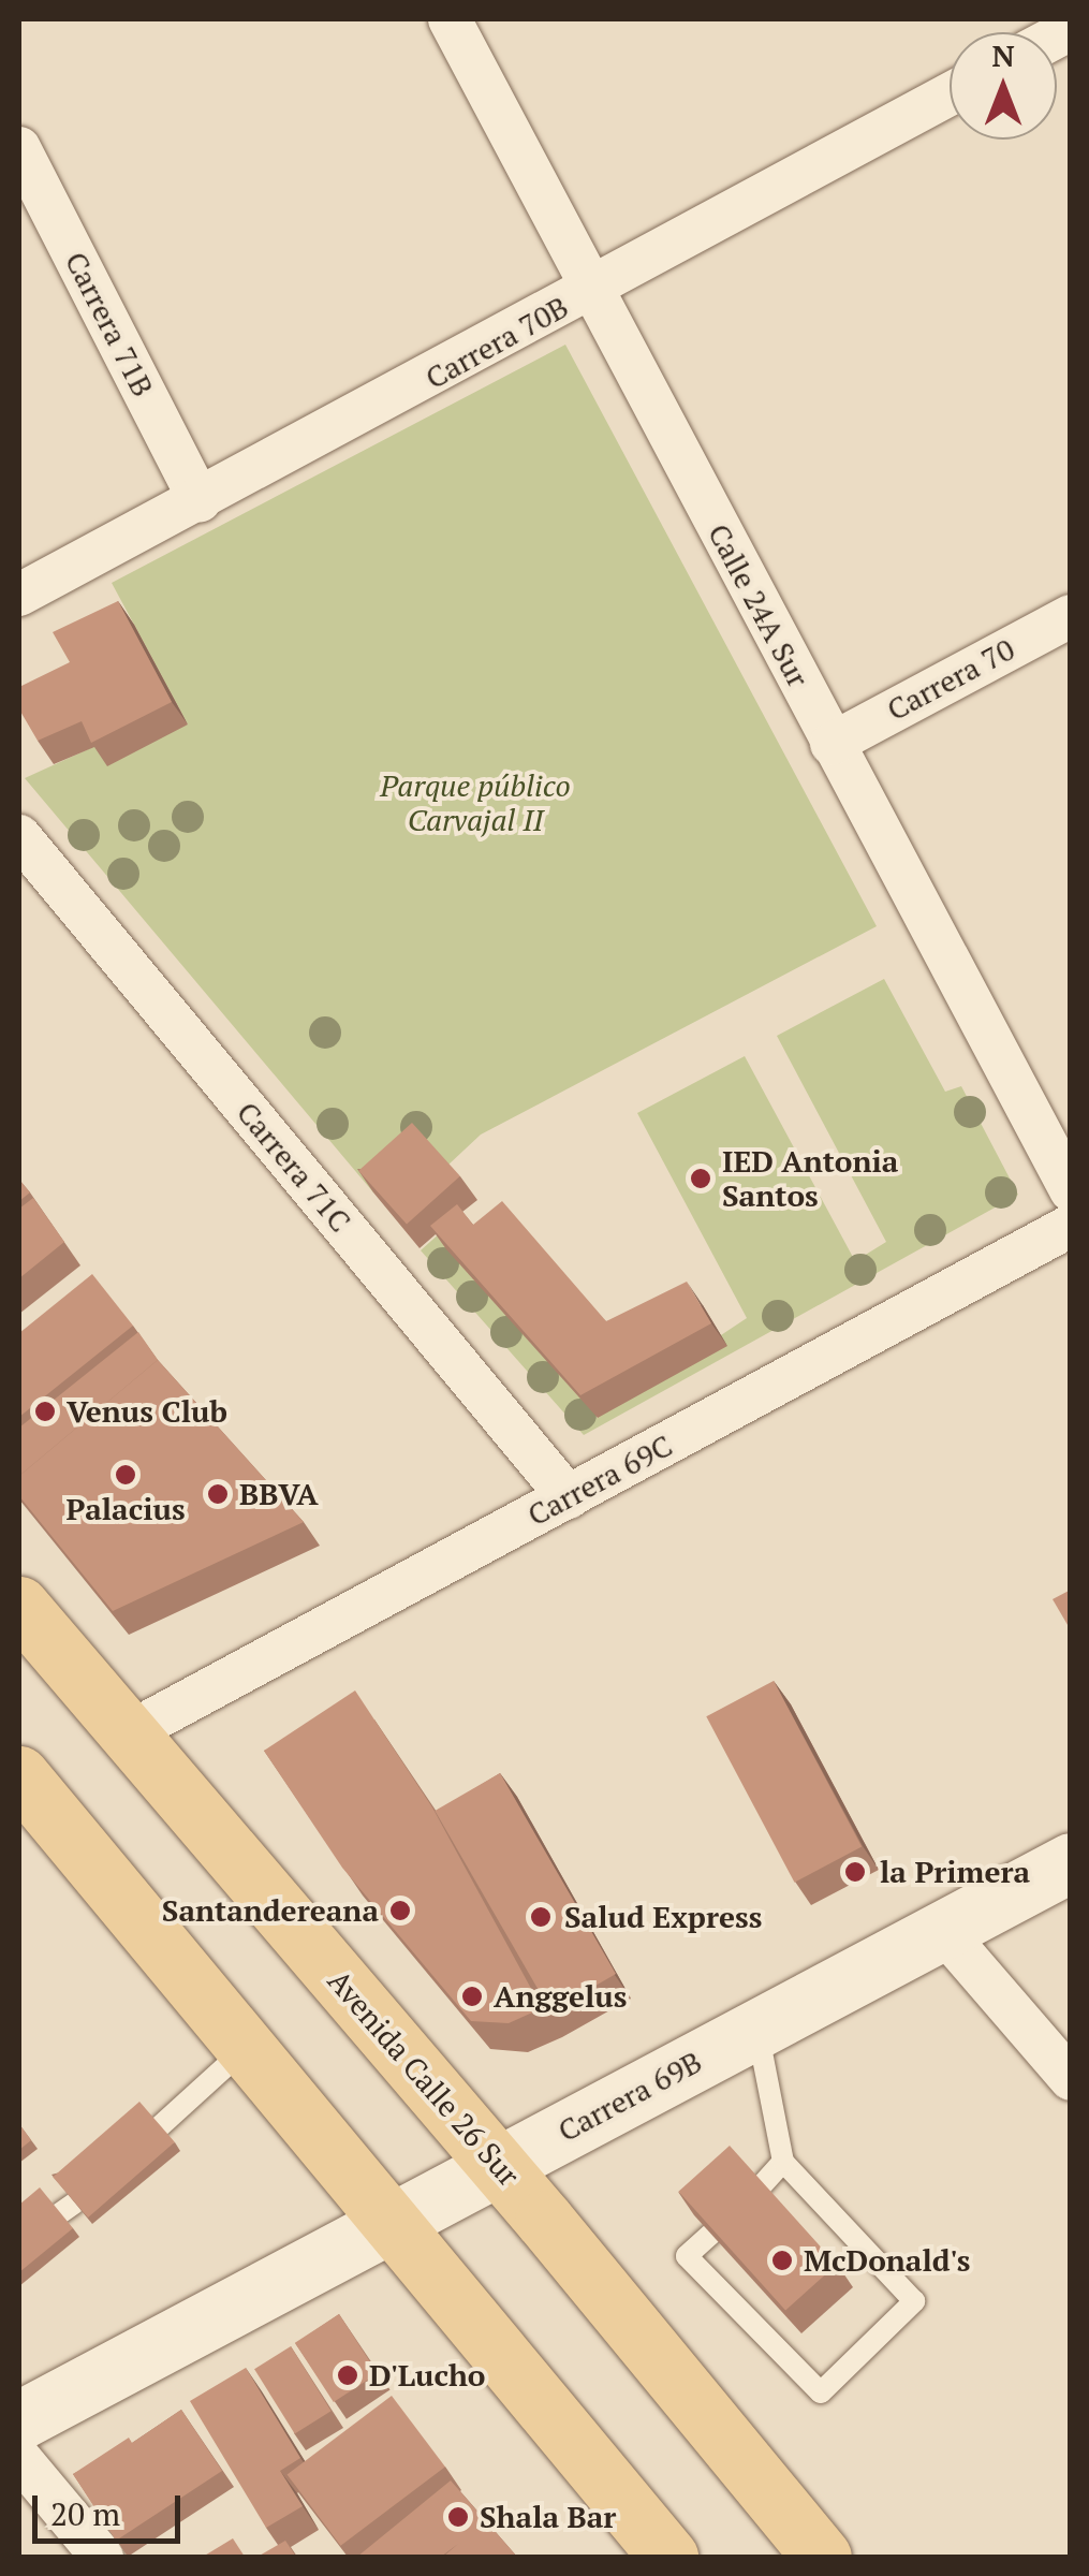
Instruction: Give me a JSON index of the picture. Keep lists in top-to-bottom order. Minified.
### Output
{"streets":{"main road":["Avenida Calle 26 Sur"],"street":["Carrera 71B","Carrera 70B","Calle 24A Sur","Carrera 70","Carrera 71C","Carrera 69C","Carrera 69B"]},"crossings":[["Carrera 71B","Carrera 70B"],["Carrera 70B","Calle 24A Sur"],["Calle 24A Sur","Carrera 70"],["Carrera 71C","Carrera 69C"],["Carrera 69C","Avenida Calle 26 Sur"],["Avenida Calle 26 Sur","Carrera 69B"]],"parks":["Parque público Carvajal II"],"places":["IED Antonia Santos","Venus Club","Palacius","BBVA","la Primera","Santandereana","Salud Express","Anggelus","McDonald's","D'Lucho","Shala Bar"],"scale_bar":"20 m","north":"top"}
